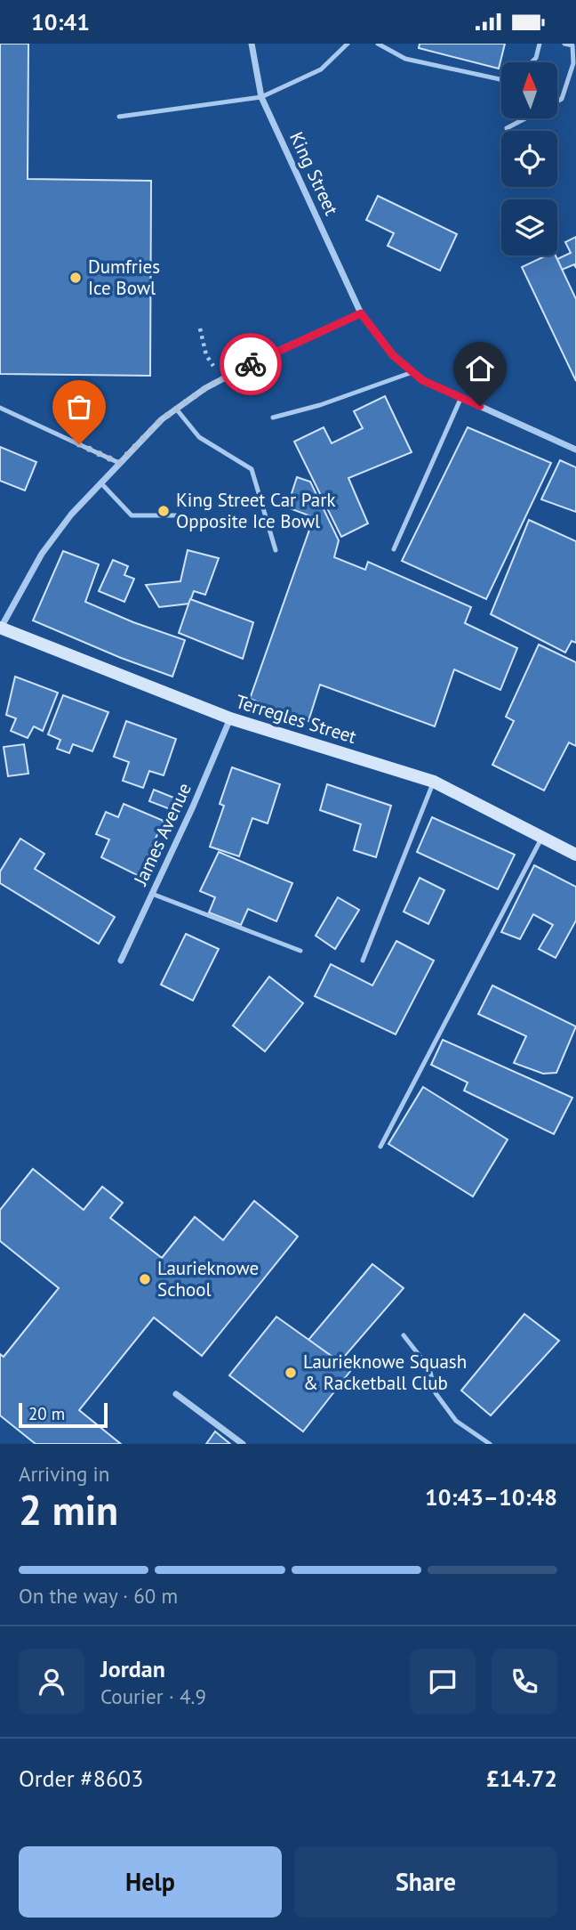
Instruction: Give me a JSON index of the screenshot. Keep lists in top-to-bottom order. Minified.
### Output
{"streets":{"street":["King Street","Terregles Street","James Avenue"]},"crossings":[["Terregles Street","James Avenue"]],"places":["Dumfries Ice Bowl","King Street Car Park Opposite Ice Bowl","Laurieknowe School","Laurieknowe Squash & Racketball Club"],"scale_bar":"20 m","north":"top","page":{"status":"10:41","scale":"20 m","heading":["2 min","Arriving in","10:43–10:48"],"panel":["Jordan","Courier · 4.9","Order #8603","£14.72"],"bar":"On the way · 60 m","buttons":["Help","Share"]}}
